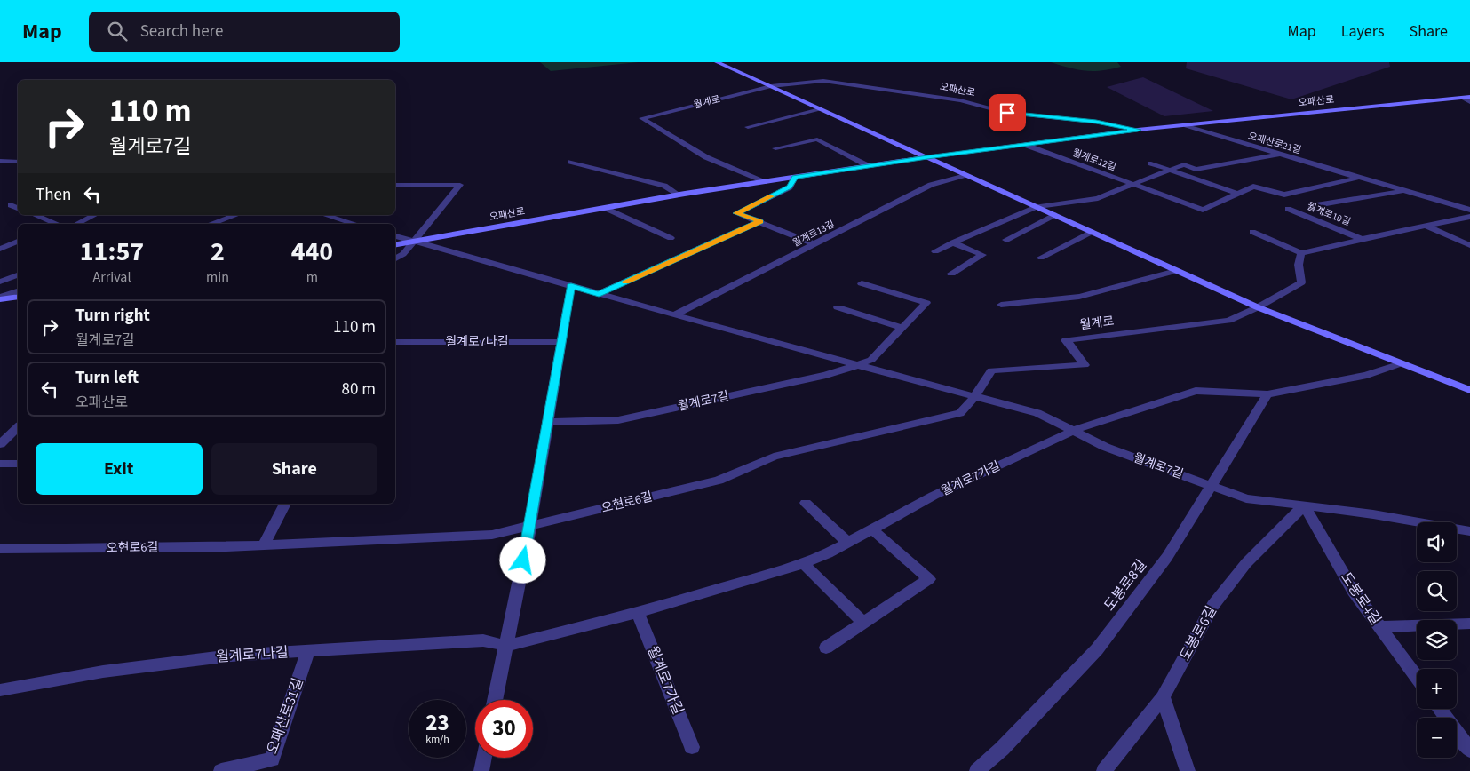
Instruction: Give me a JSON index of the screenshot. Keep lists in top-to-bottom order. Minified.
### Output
{"streets":{"main road":["오패산로"],"street":["월계로","오패산로21길","월계로12길","월계로10길","월계로13길","월계로7나길","월계로7길","월계로7가길","오현로6길","도봉로8길","도봉로4길","도봉로6길","오패산로31길"]},"crossings":[["오패산로","월계로"],["오패산로","오패산로21길"],["오패산로","월계로12길"],["오패산로","월계로7길"],["월계로","월계로7길"],["월계로","오현로6길"],["오패산로21길","월계로12길"],["월계로13길","월계로7길"],["월계로7나길","월계로7가길"],["월계로7나길","오패산로31길"],["월계로7길","월계로7가길"],["월계로7길","오현로6길"],["월계로7길","도봉로8길"],["월계로7길","도봉로4길"],["월계로7길","도봉로6길"],["도봉로4길","도봉로6길"]],"page":{"header":"Map","search":"Search here","nav":["Map","Layers","Share"],"turn":["110 m","월계로7길"],"then":"Then","eta":["11:57","Arrival","2","min","440","m"],"list":[{"name":"Turn right","note":"월계로7길","value":"110 m"},{"name":"Turn left","note":"오패산로","value":"80 m"}],"buttons":["Exit","Share"],"map_buttons":["+","−"],"speed":"23 km/h","limit":"30"}}
